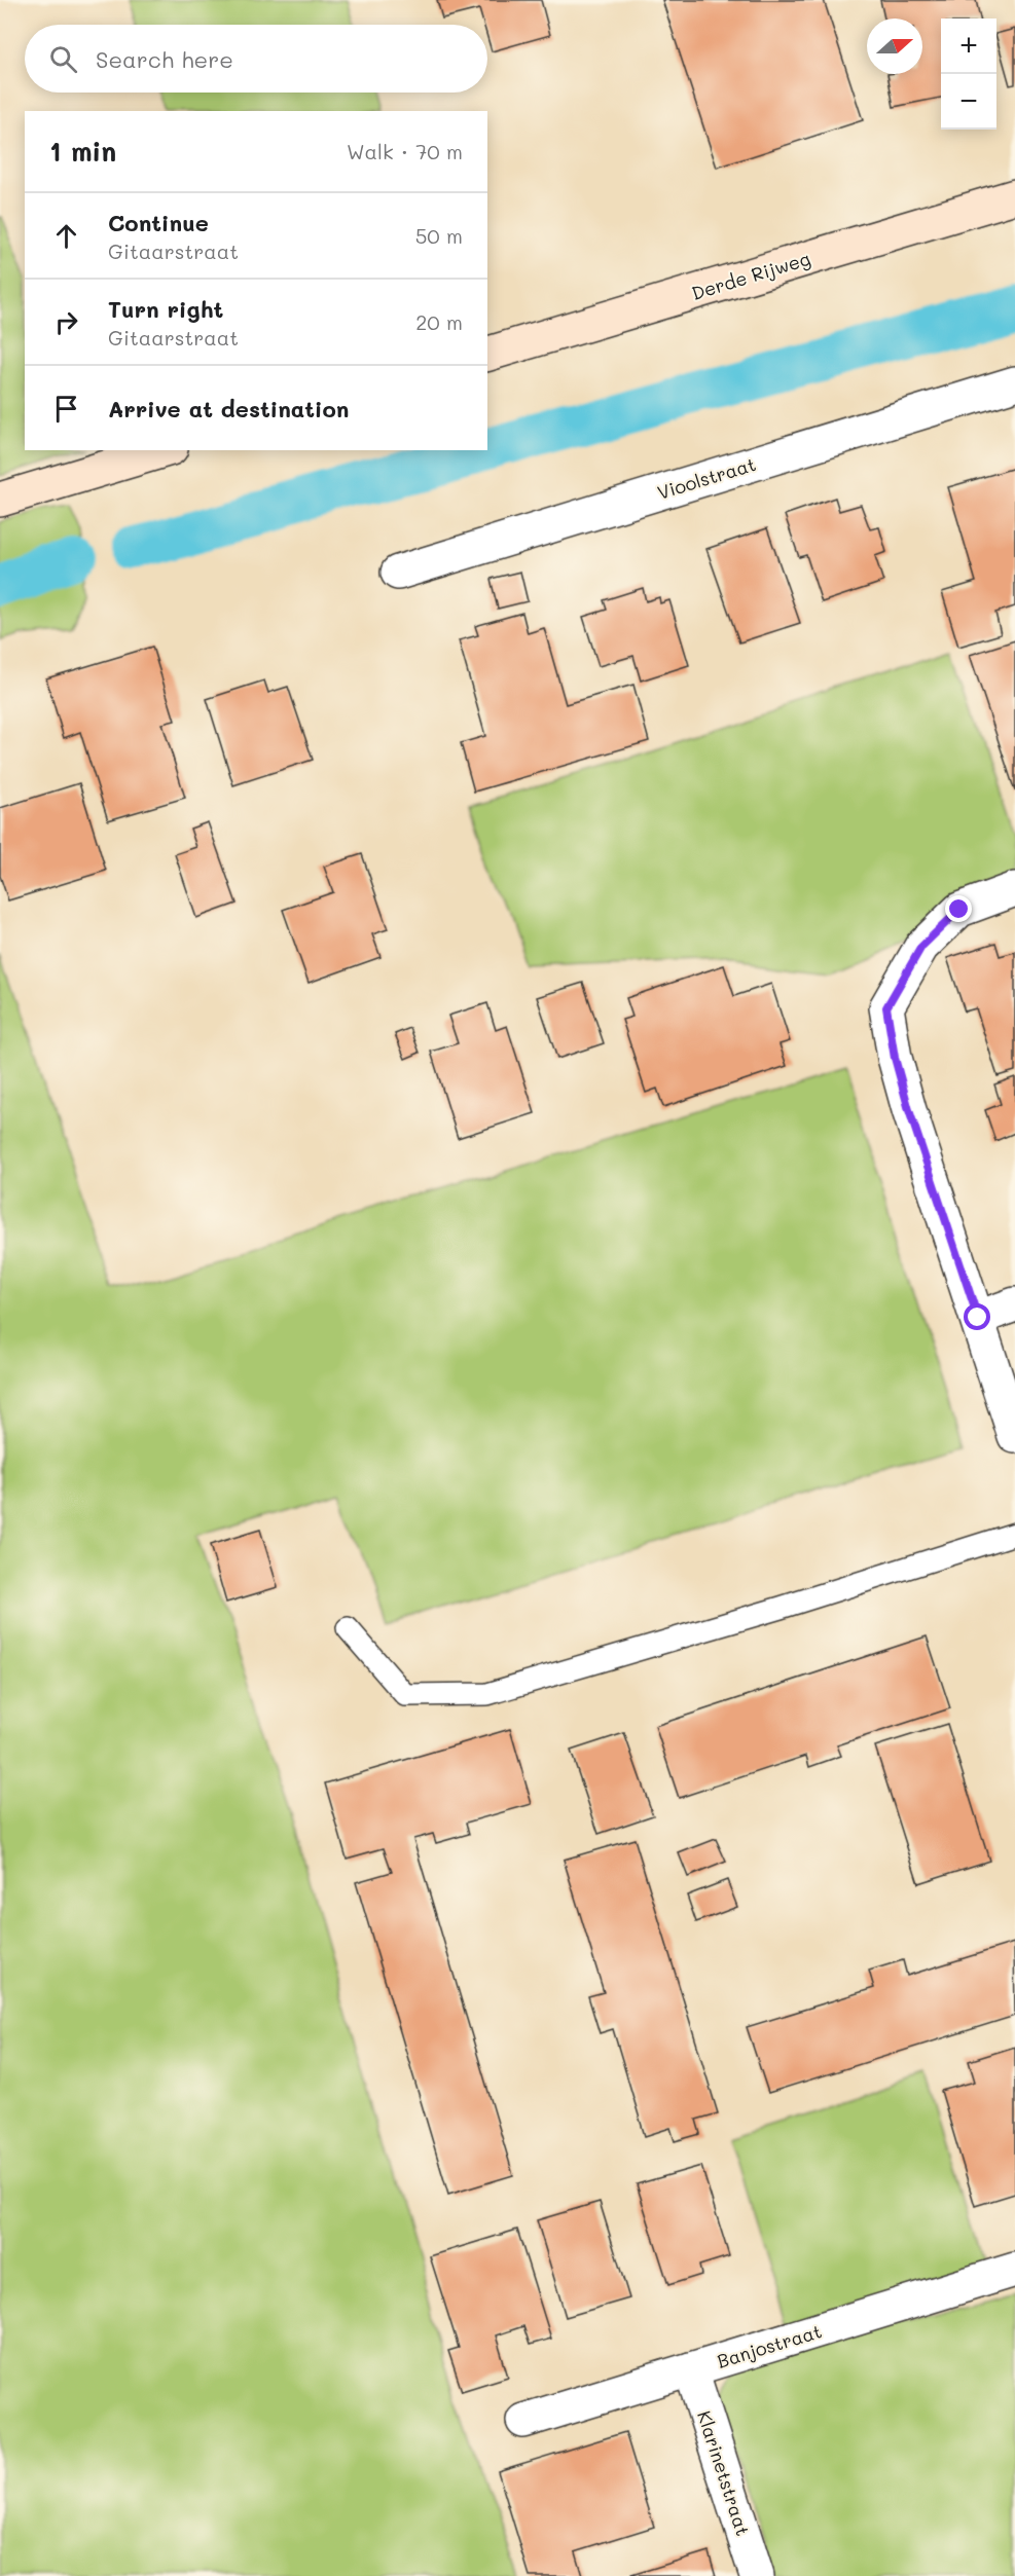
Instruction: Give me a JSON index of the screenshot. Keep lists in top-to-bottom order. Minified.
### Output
{"streets":{"street":["Derde Rijweg","Vioolstraat","Banjostraat","Klarinetstraat"]},"crossings":[["Banjostraat","Klarinetstraat"]],"north":"right","page":{"map_buttons":["+","−"],"search":"Search here","heading":["1 min","Walk · 70 m"],"list":[["Continue","Gitaarstraat","50 m"],["Turn right","Gitaarstraat","20 m"],"Arrive at destination"]}}
